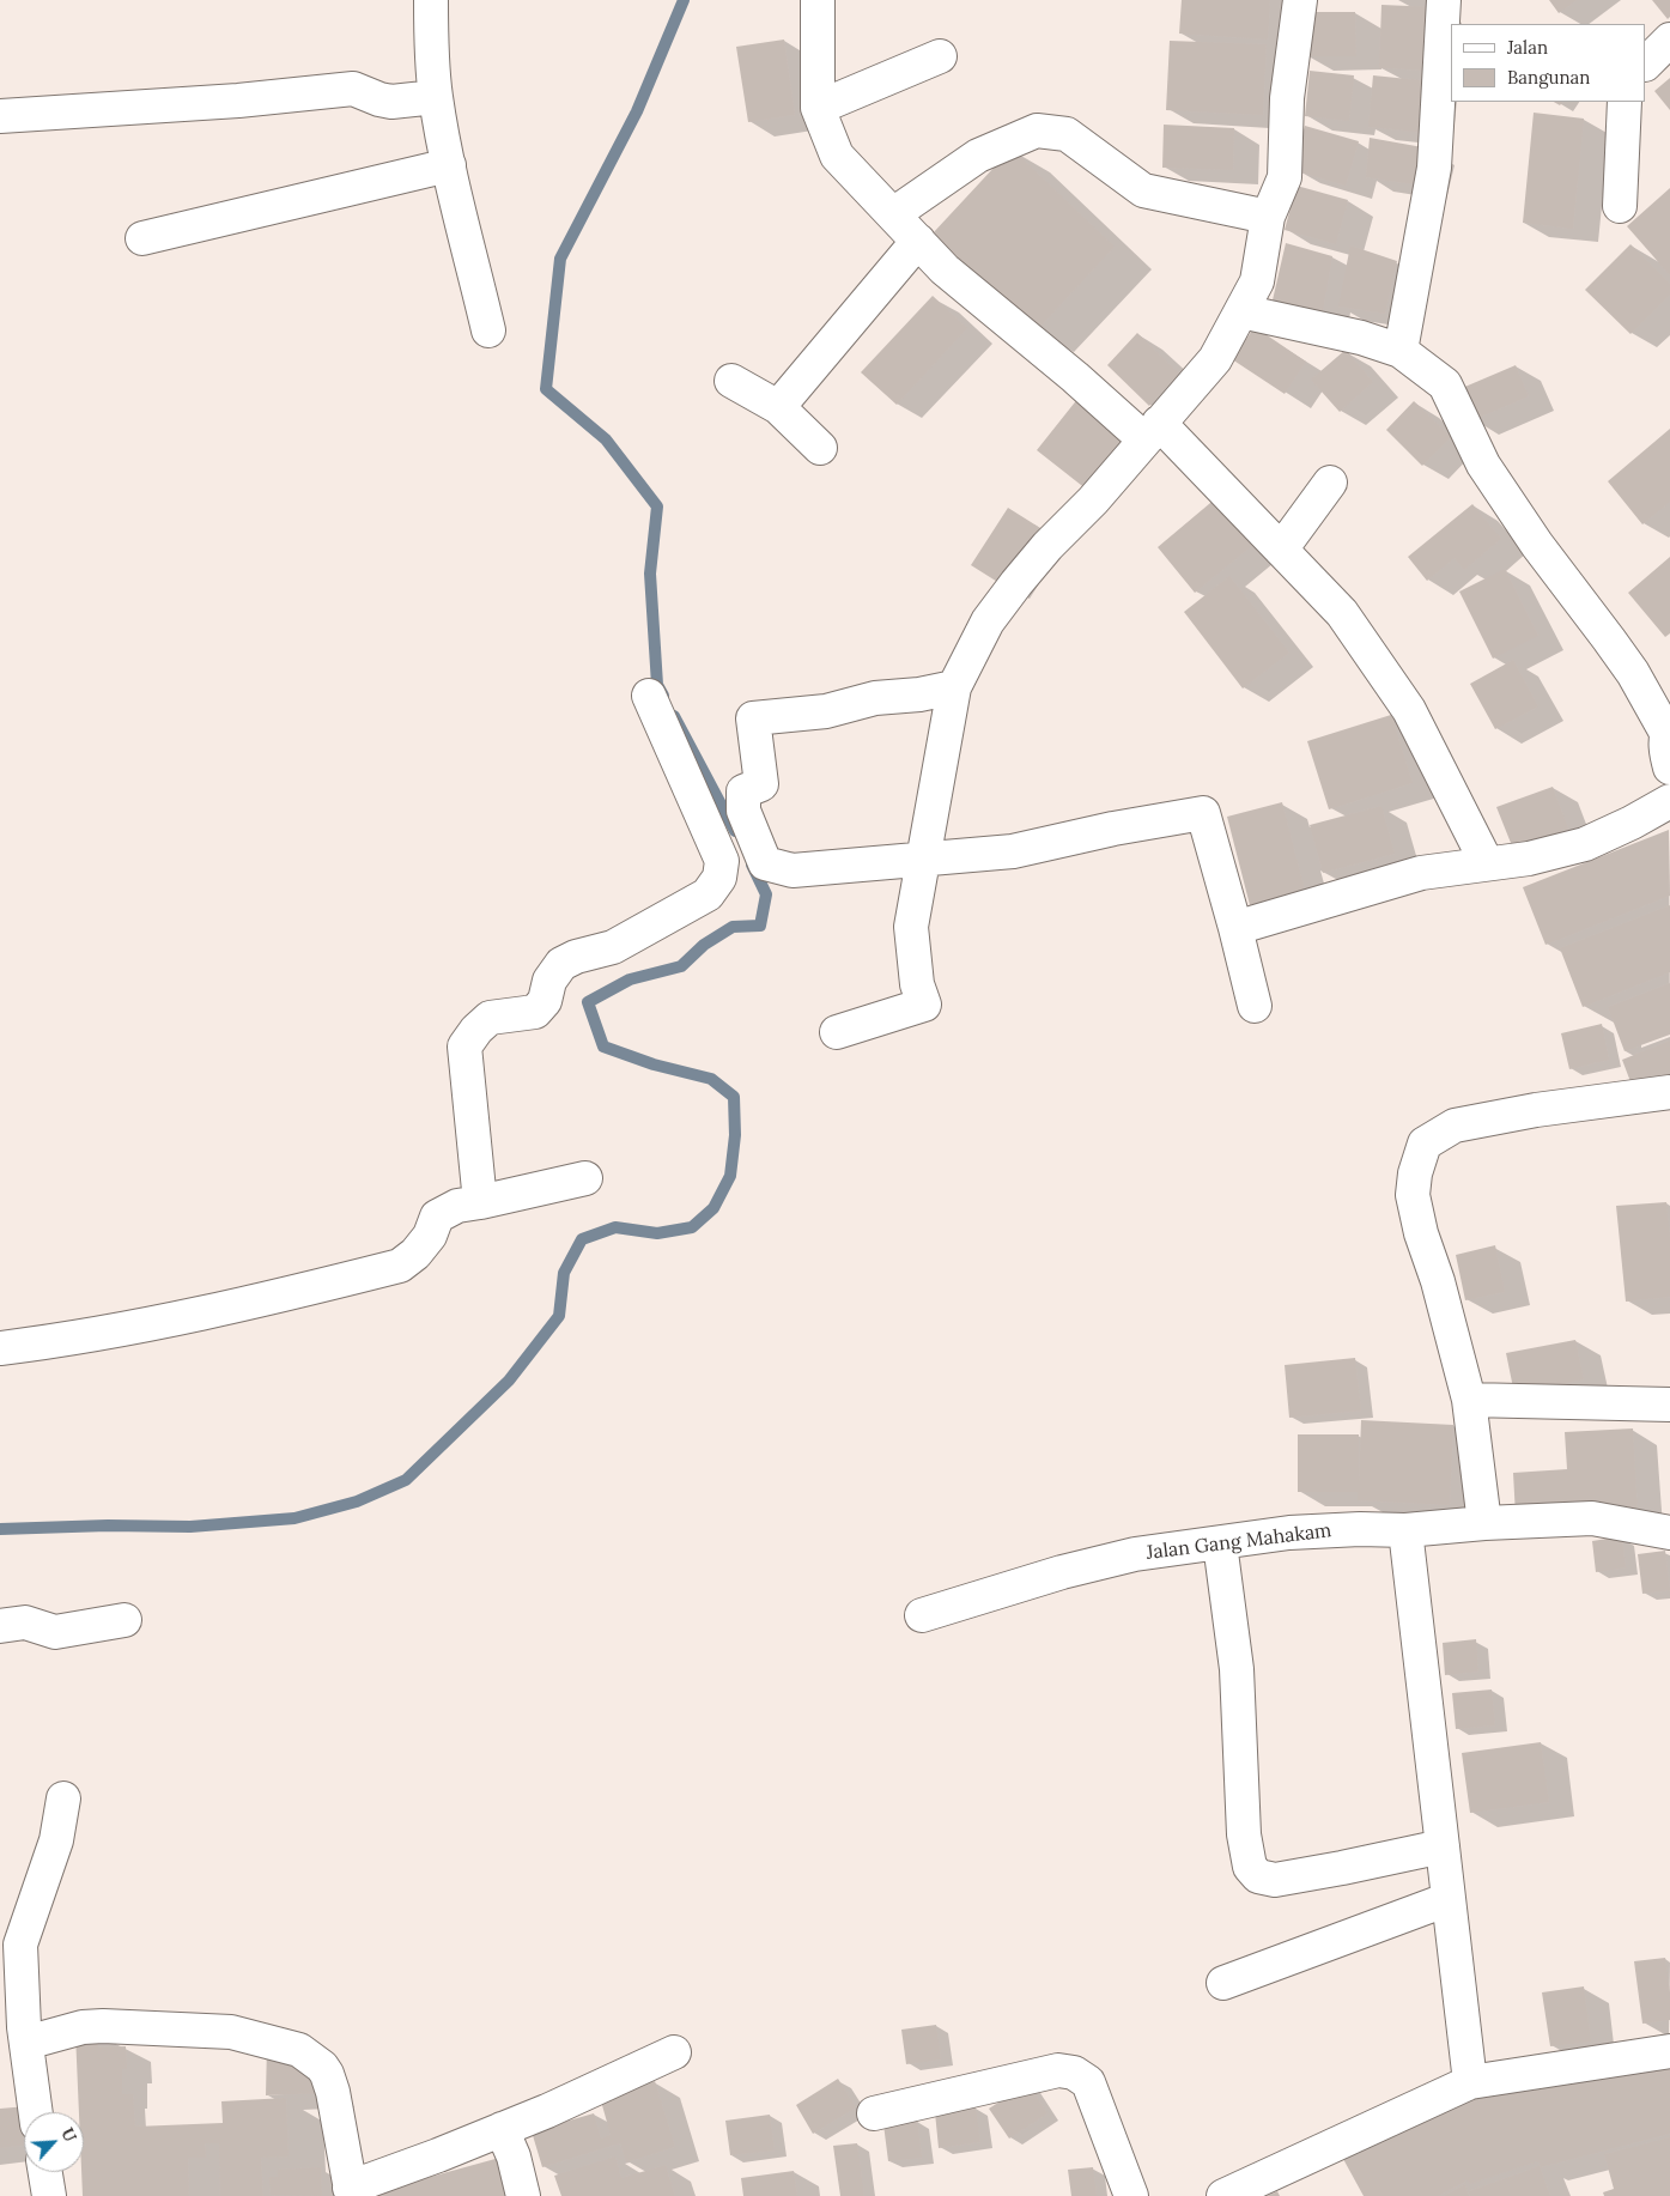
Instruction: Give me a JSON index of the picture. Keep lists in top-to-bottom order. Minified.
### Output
{"streets":{"street":["Jalan Gang Mahakam"]},"legend":["Jalan","Bangunan"],"north":"top right"}
